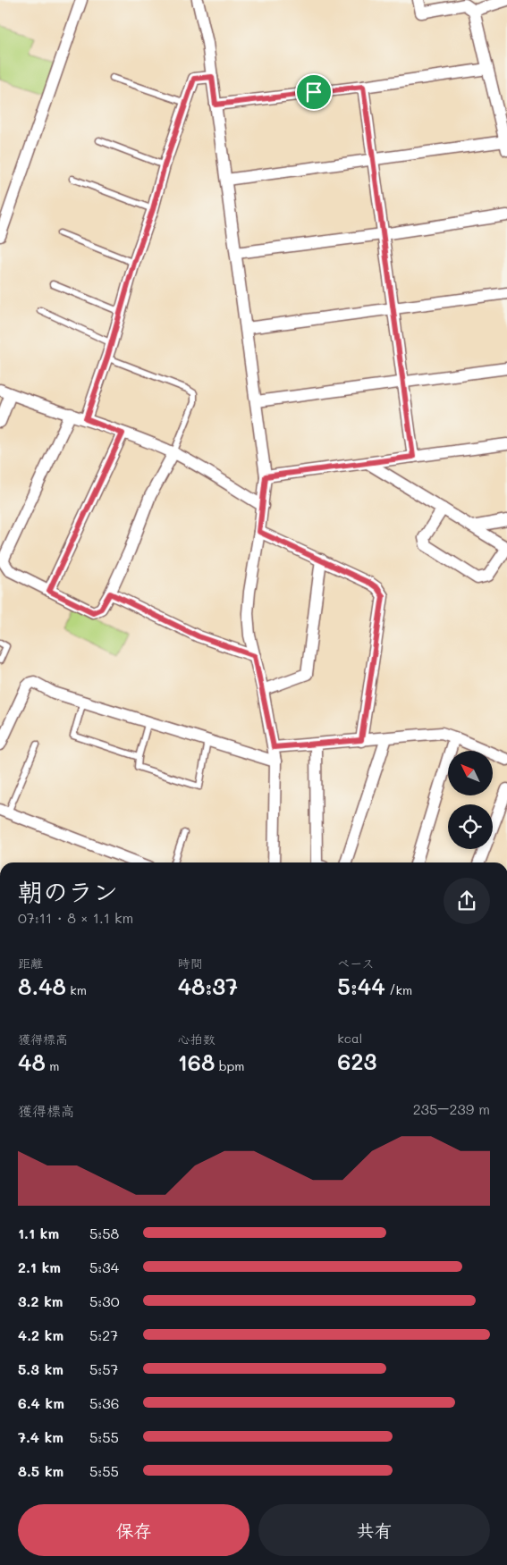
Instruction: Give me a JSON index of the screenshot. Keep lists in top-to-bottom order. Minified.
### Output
{"north":"top left","page":{"heading":["朝のラン","07:11 · 8 × 1.1 km"],"stats":[["距離","8.48 km"],["時間","48:37"],["ペース","5:44 /km"],["獲得標高","48 m"],["心拍数","168 bpm"],["kcal","623"]],"chart":["獲得標高","235–239 m"],"list":[{"name":"1.1 km","note":"5:58"},{"name":"2.1 km","note":"5:34"},{"name":"3.2 km","note":"5:30"},{"name":"4.2 km","note":"5:27"},{"name":"5.3 km","note":"5:57"},{"name":"6.4 km","note":"5:36"},{"name":"7.4 km","note":"5:55"},{"name":"8.5 km","note":"5:55"}],"buttons":["保存","共有"]}}
